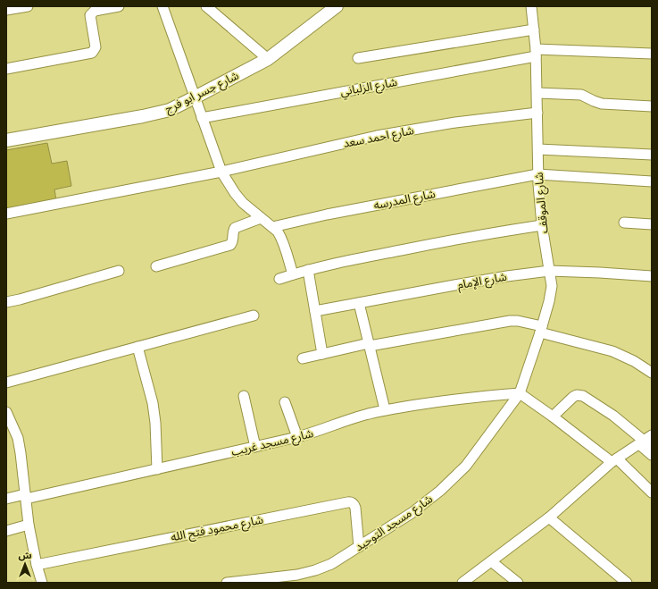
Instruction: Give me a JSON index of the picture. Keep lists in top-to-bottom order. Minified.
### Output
{"streets":{"street":["شارع الزلباني","شارع جسر ابو فرج","شارع احمد سعد","شارع المدرسه","شارع الموقف","شارع الإمام","شارع مسجد غريب","شارع مسجد التوحيد","شارع محمود فتح الله"]},"crossings":[["شارع الزلباني","شارع الموقف"],["شارع احمد سعد","شارع الموقف"],["شارع المدرسه","شارع الموقف"],["شارع الموقف","شارع الإمام"],["شارع الموقف","شارع مسجد غريب"],["شارع الموقف","شارع مسجد التوحيد"],["شارع مسجد غريب","شارع مسجد التوحيد"],["شارع مسجد التوحيد","شارع محمود فتح الله"]],"north":"top"}
